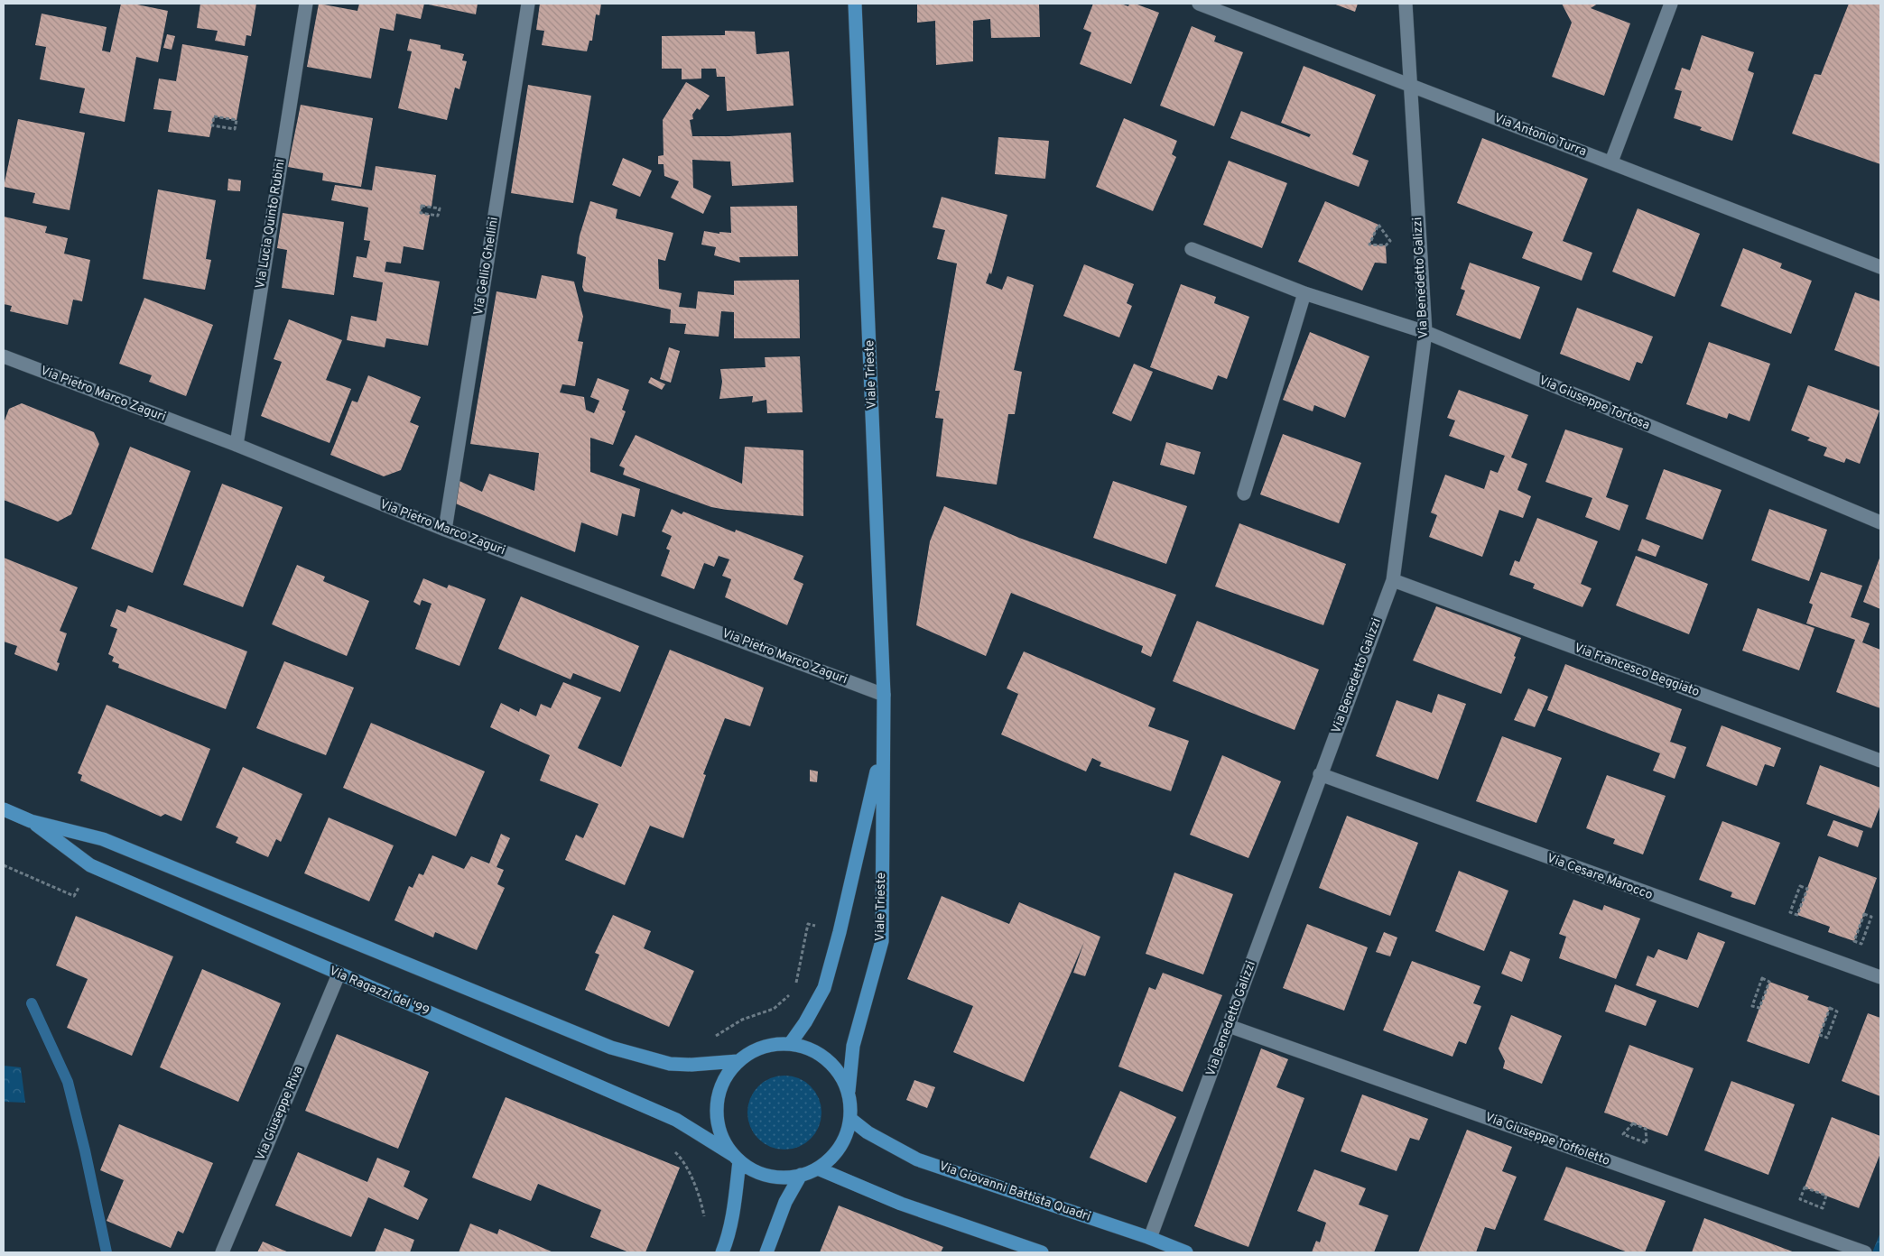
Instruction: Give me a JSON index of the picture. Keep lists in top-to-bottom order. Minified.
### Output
{"streets":{"main road":["Viale Trieste","Via Ragazzi del '99","Via Giovanni Battista Quadri"],"street":["Via Antonio Turra","Via Lucia Quinto Rubini","Via Gellio Ghellini","Via Benedetto Galizzi","Via Pietro Marco Zaguri","Via Giuseppe Tortosa","Via Francesco Beggiato","Via Cesare Marocco","Via Giuseppe Riva","Via Giuseppe Toffoletto"]},"crossings":[["Via Antonio Turra","Via Benedetto Galizzi"],["Via Lucia Quinto Rubini","Via Pietro Marco Zaguri"],["Via Gellio Ghellini","Via Pietro Marco Zaguri"],["Via Benedetto Galizzi","Via Giuseppe Tortosa"],["Via Benedetto Galizzi","Via Francesco Beggiato"],["Via Benedetto Galizzi","Via Cesare Marocco"],["Via Benedetto Galizzi","Via Giuseppe Toffoletto"],["Via Benedetto Galizzi","Via Giovanni Battista Quadri"],["Viale Trieste","Via Pietro Marco Zaguri"],["Viale Trieste","Via Ragazzi del '99"],["Viale Trieste","Via Giovanni Battista Quadri"],["Via Ragazzi del '99","Via Giuseppe Riva"],["Via Ragazzi del '99","Via Giovanni Battista Quadri"]]}
